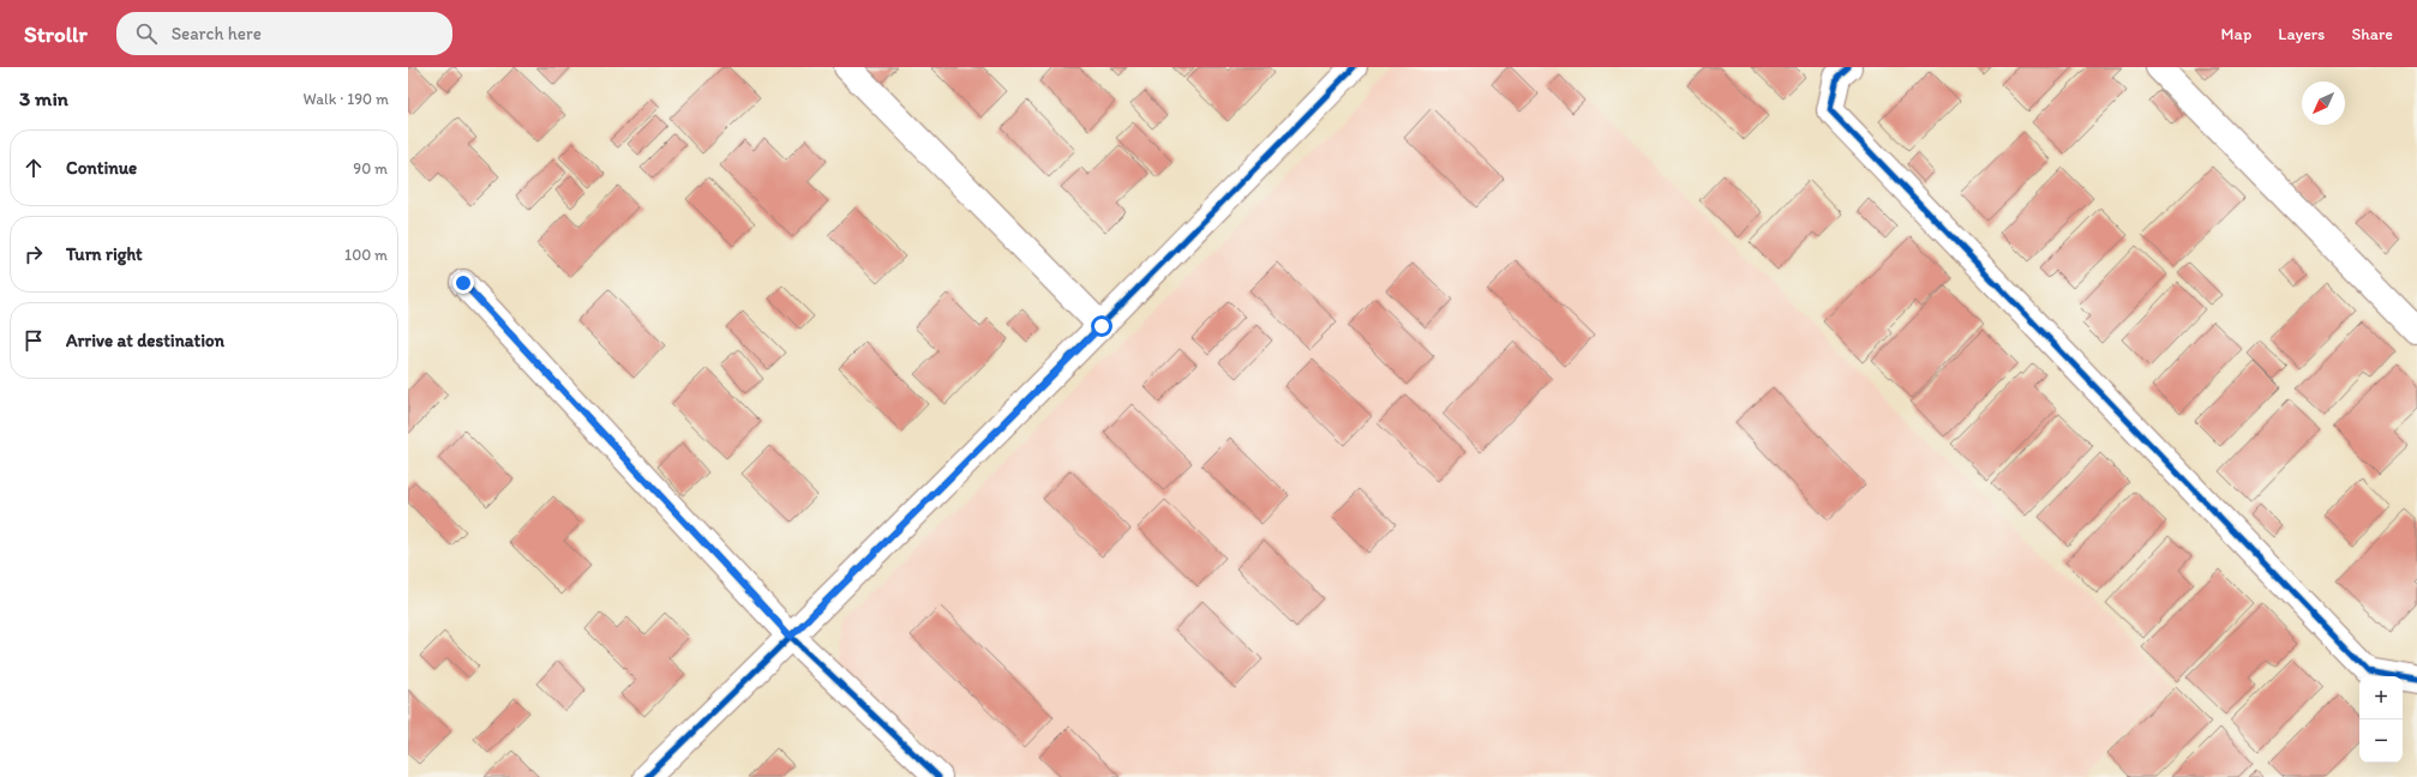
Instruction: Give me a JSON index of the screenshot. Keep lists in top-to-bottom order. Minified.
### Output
{"north":"bottom left","page":{"header":"Strollr","search":"Search here","nav":["Map","Layers","Share"],"heading":["3 min","Walk · 190 m"],"list":[["Continue","90 m"],["Turn right","100 m"],"Arrive at destination"],"map_buttons":["+","−"]}}
